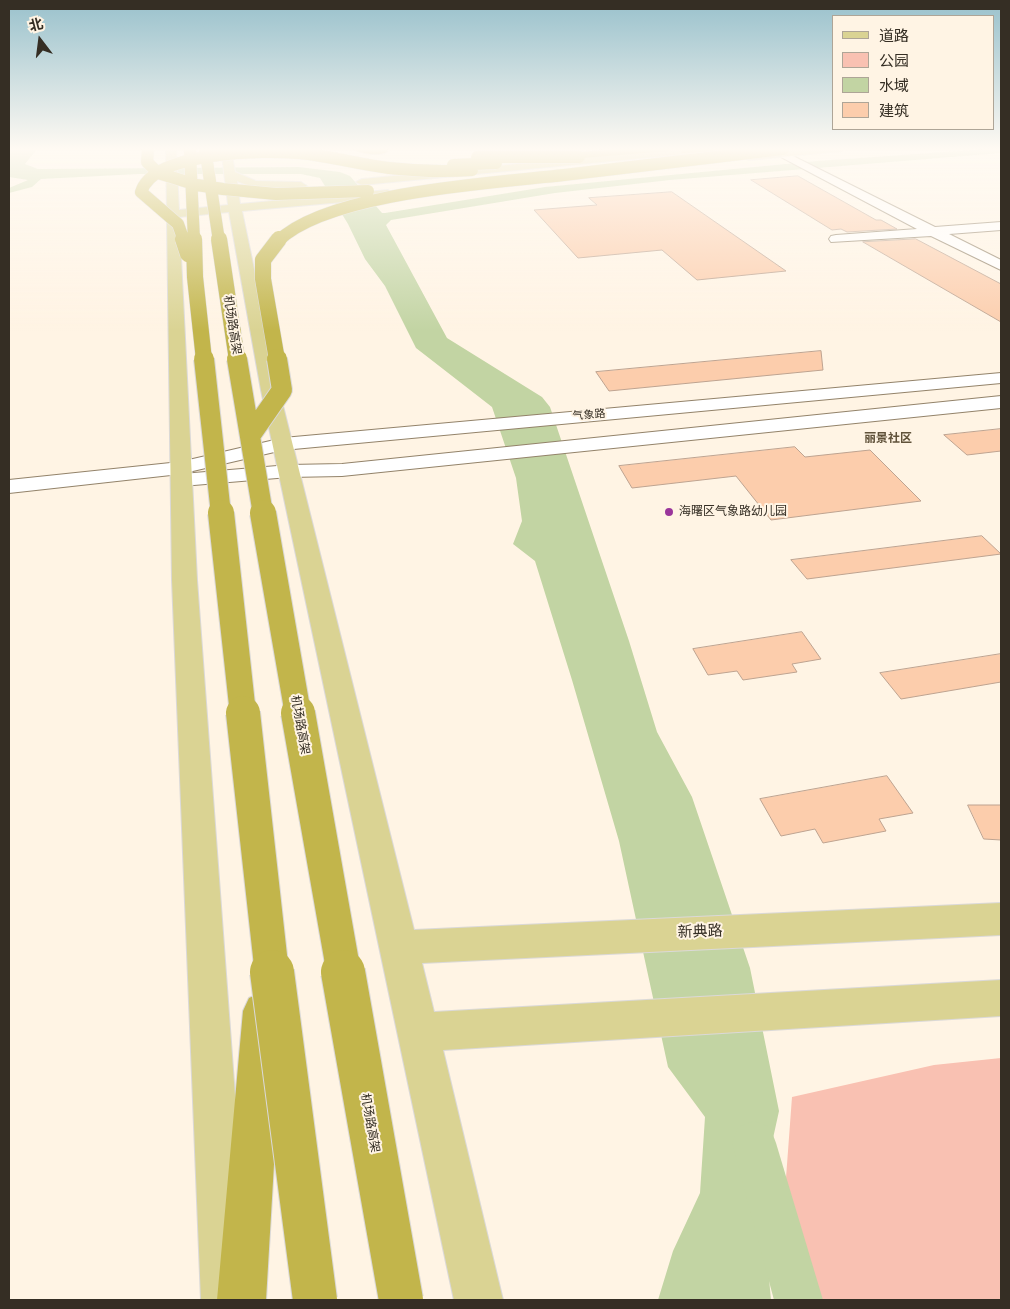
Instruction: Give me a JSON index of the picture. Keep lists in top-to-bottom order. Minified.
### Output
{"streets":{"highway":["机场路高架"],"main road":["新典路"],"street":["气象路"]},"districts":["丽景社区"],"places":["海曙区气象路幼儿园"],"legend":["道路","公园","水域","建筑"],"north":"top"}
